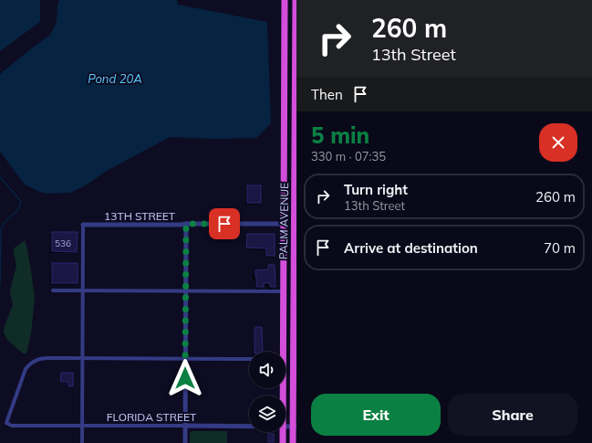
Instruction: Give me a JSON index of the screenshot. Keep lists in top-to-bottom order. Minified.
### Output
{"streets":{"highway":["PALM AVENUE"],"street":["13TH STREET","FLORIDA STREET"]},"crossings":[["13TH STREET","PALM AVENUE"]],"water":["Pond 20A"],"house_numbers":["536"],"page":{"turn":["260 m","13th Street"],"then":"Then","heading":["5 min","330 m · 07:35"],"list":[{"name":"Turn right","note":"13th Street","value":"260 m"},{"name":"Arrive at destination","value":"70 m"}],"buttons":["Exit","Share"]}}
